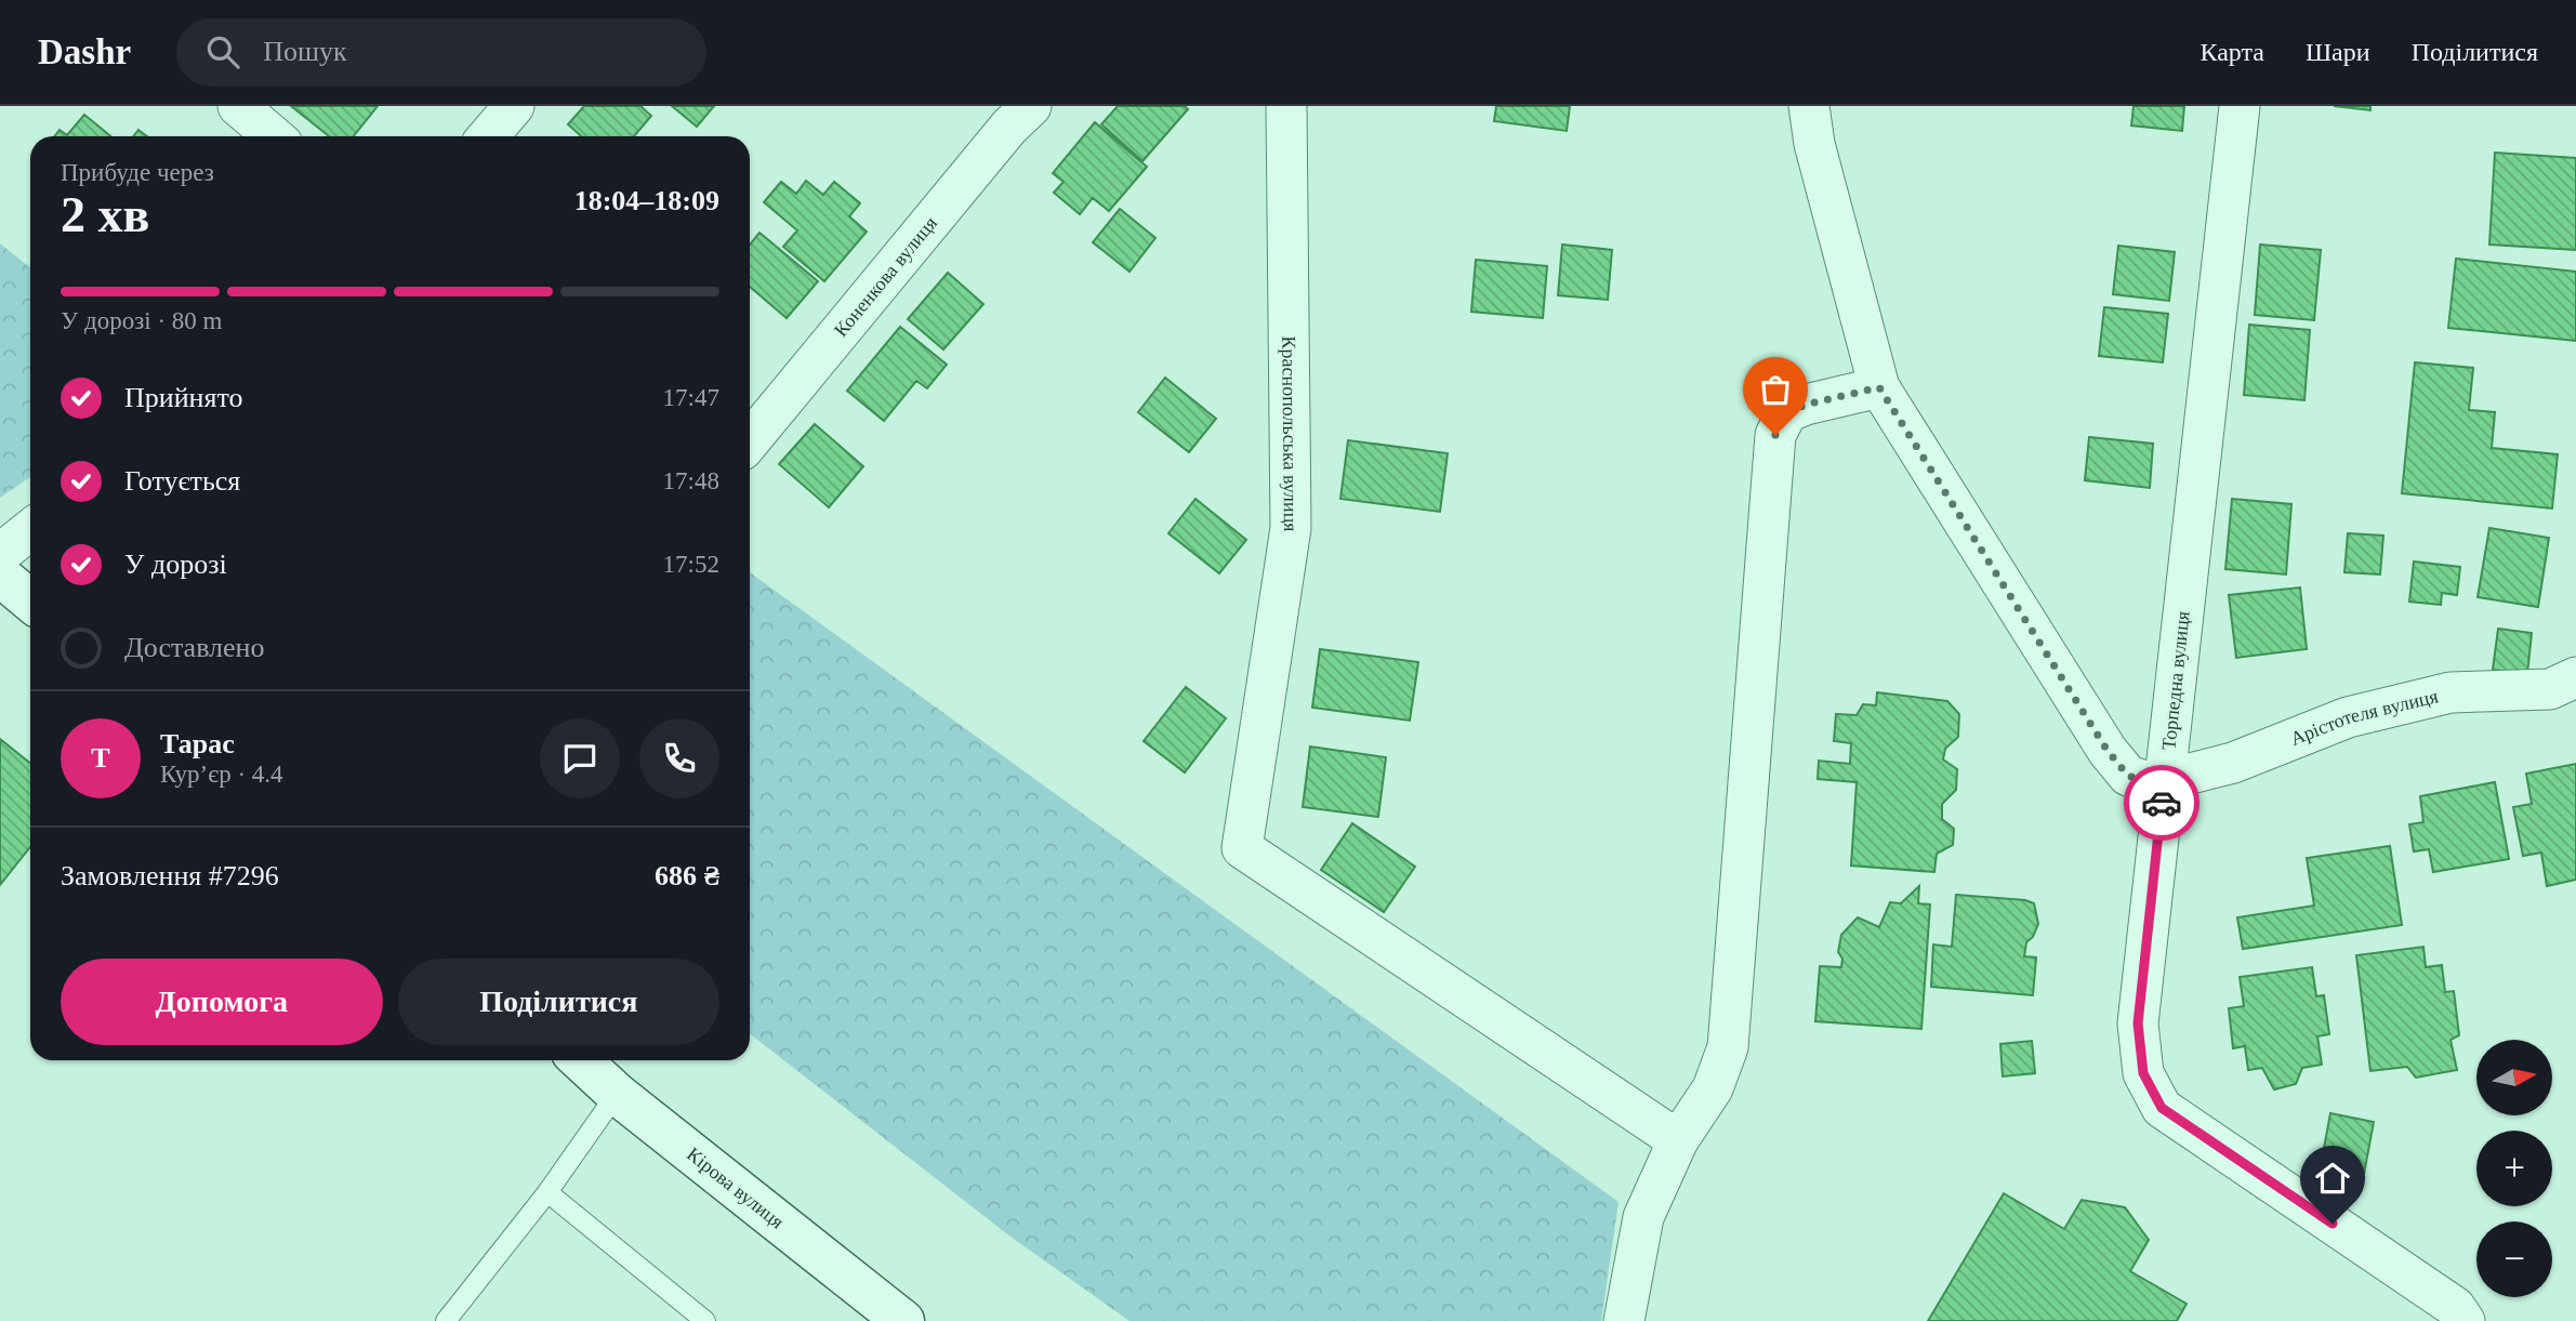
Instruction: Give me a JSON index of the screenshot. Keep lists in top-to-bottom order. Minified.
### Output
{"streets":{"main road":["Кірова вулиця"],"street":["Коненкова вулиця","Краснопольська вулиця","Торпедна вулиця","Арістотеля вулиця"]},"crossings":[["Торпедна вулиця","Арістотеля вулиця"]],"north":"right","page":{"header":"Dashr","search":"Пошук","nav":["Карта","Шари","Поділитися"],"heading":["2 хв","Прибуде через","18:04–18:09"],"panel":["Тарас","Кур’єр · 4.4","Замовлення #7296","686 ₴"],"bar":"У дорозі · 80 m","list":[["Прийнято","17:47"],["Готується","17:48"],["У дорозі","17:52"],"Доставлено"],"round":"Т","buttons":["Допомога","Поділитися"],"map_buttons":["+","−"]}}
